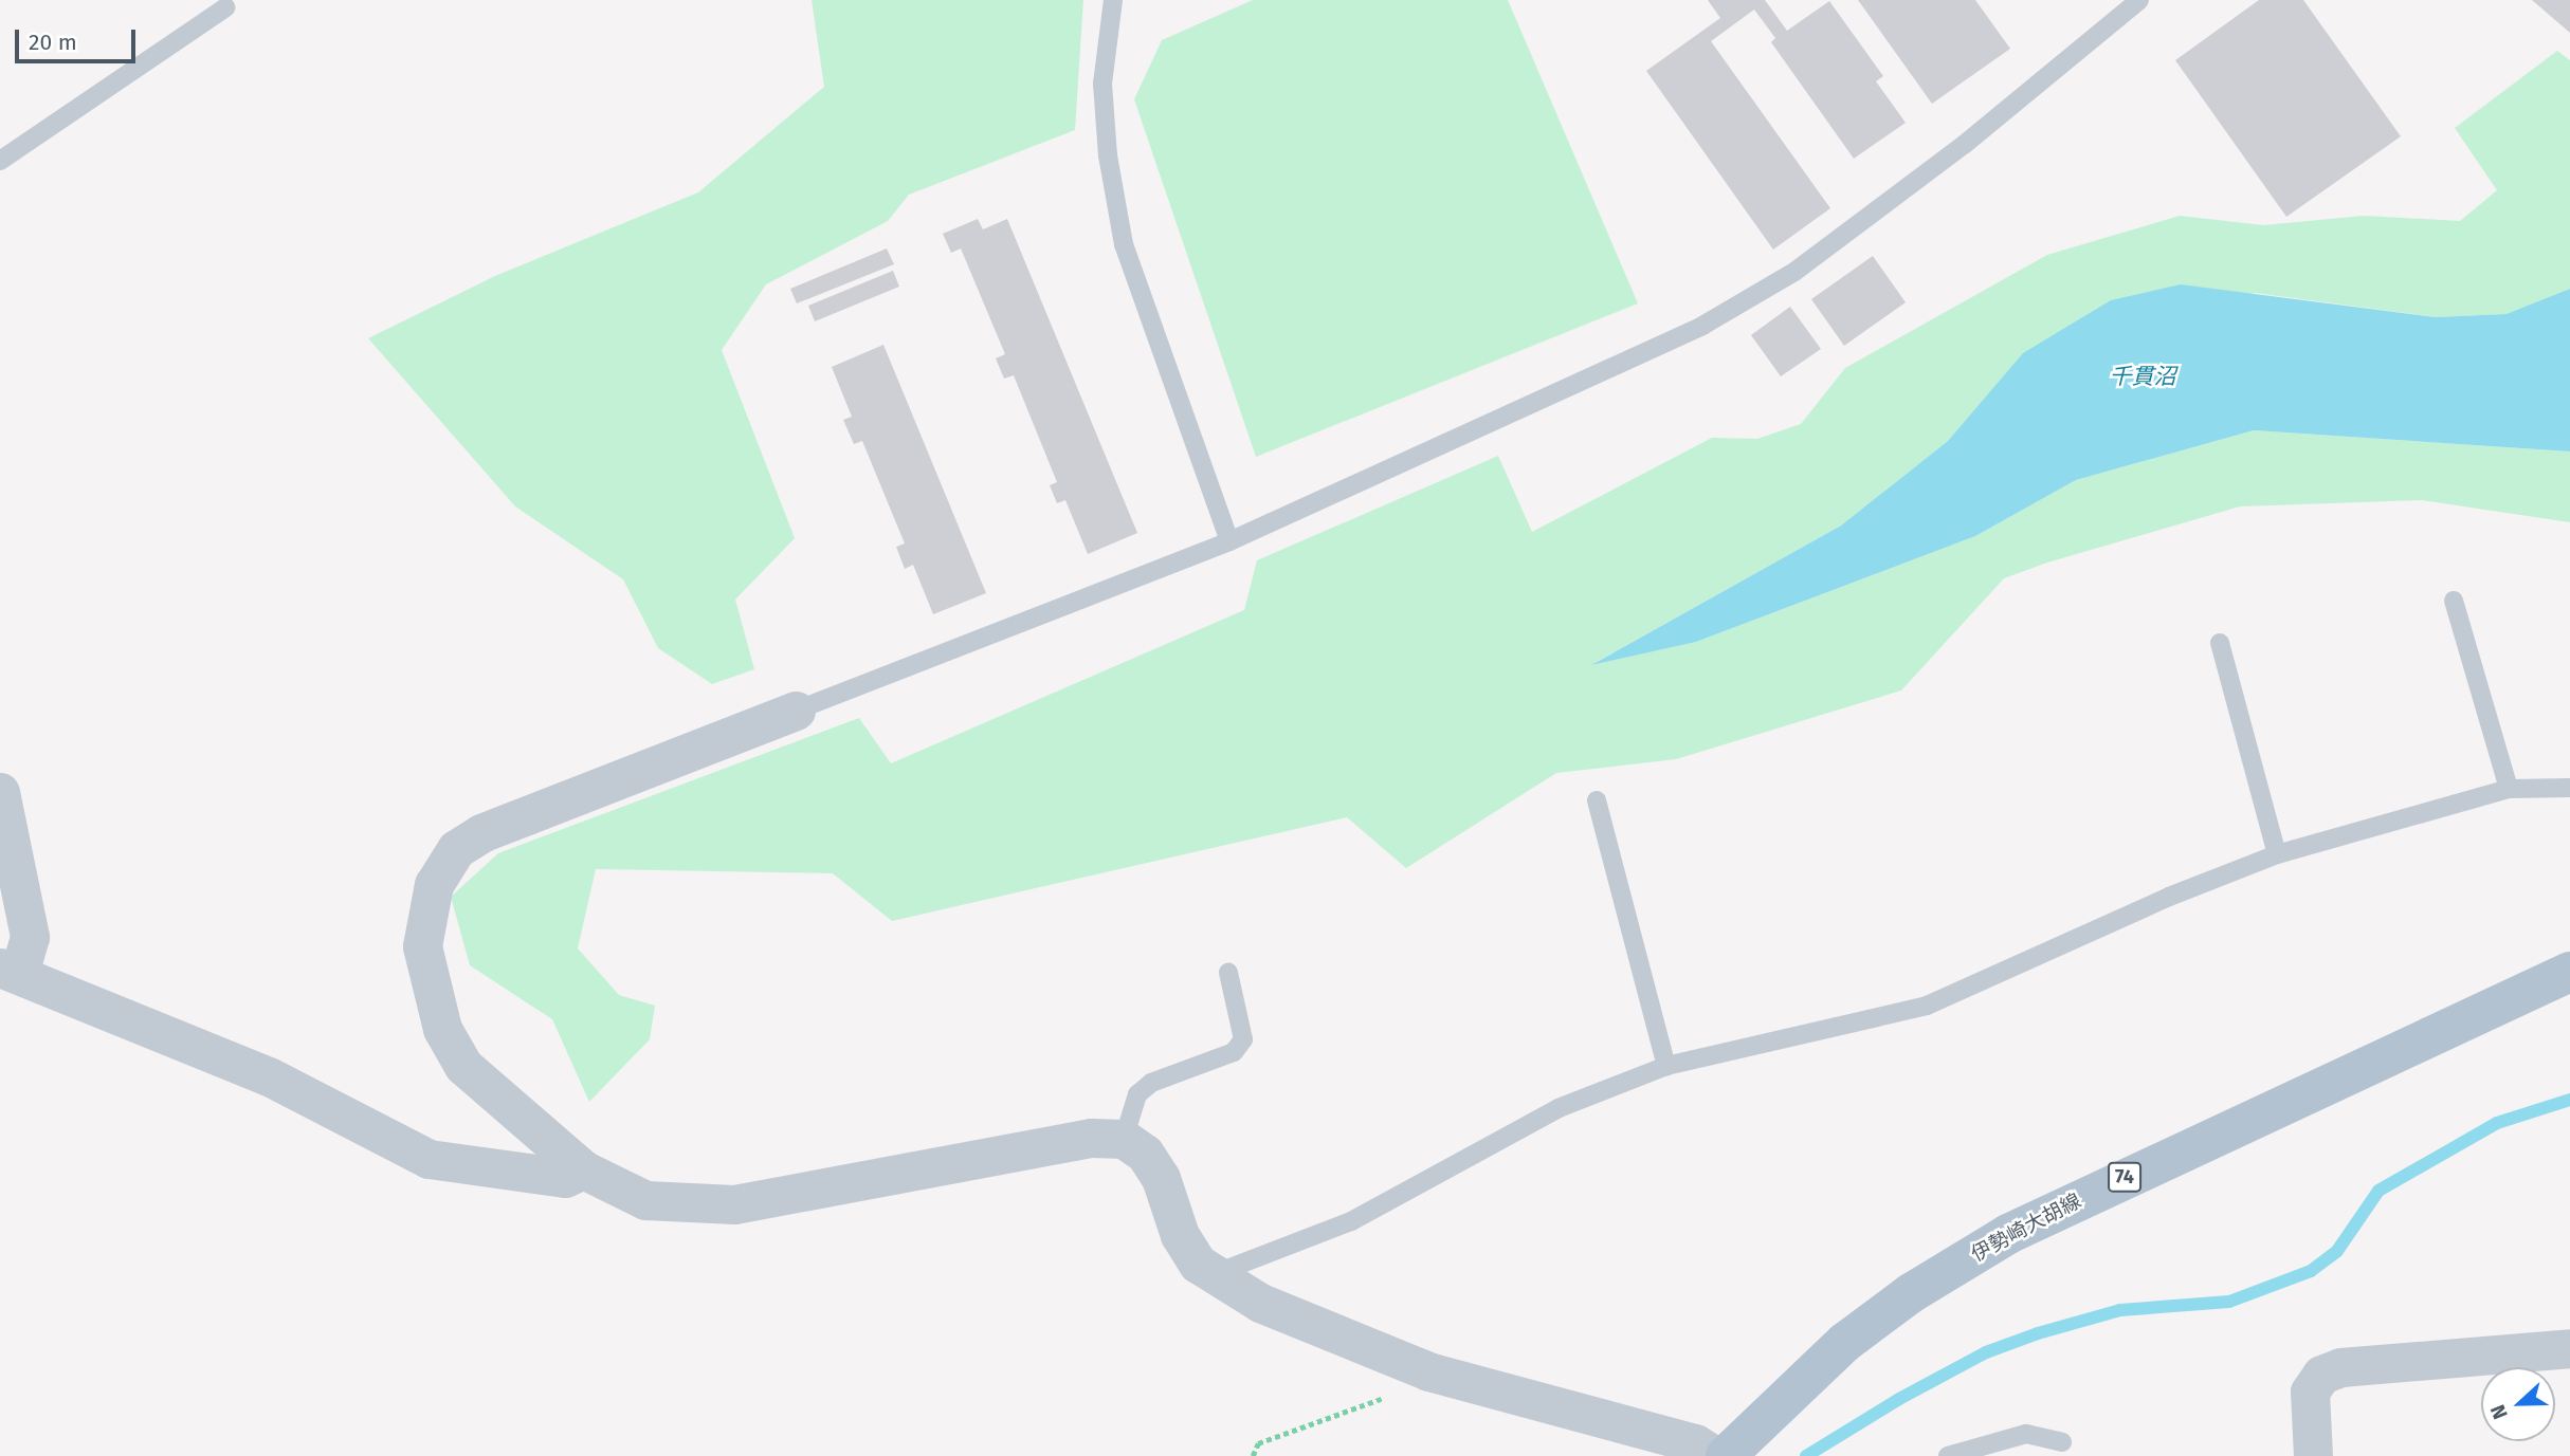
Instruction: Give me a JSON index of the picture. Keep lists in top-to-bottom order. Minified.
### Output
{"streets":{"main road":["74","伊勢崎大胡線"]},"water":["千貫沼"],"scale_bar":"20 m","north":"left"}
